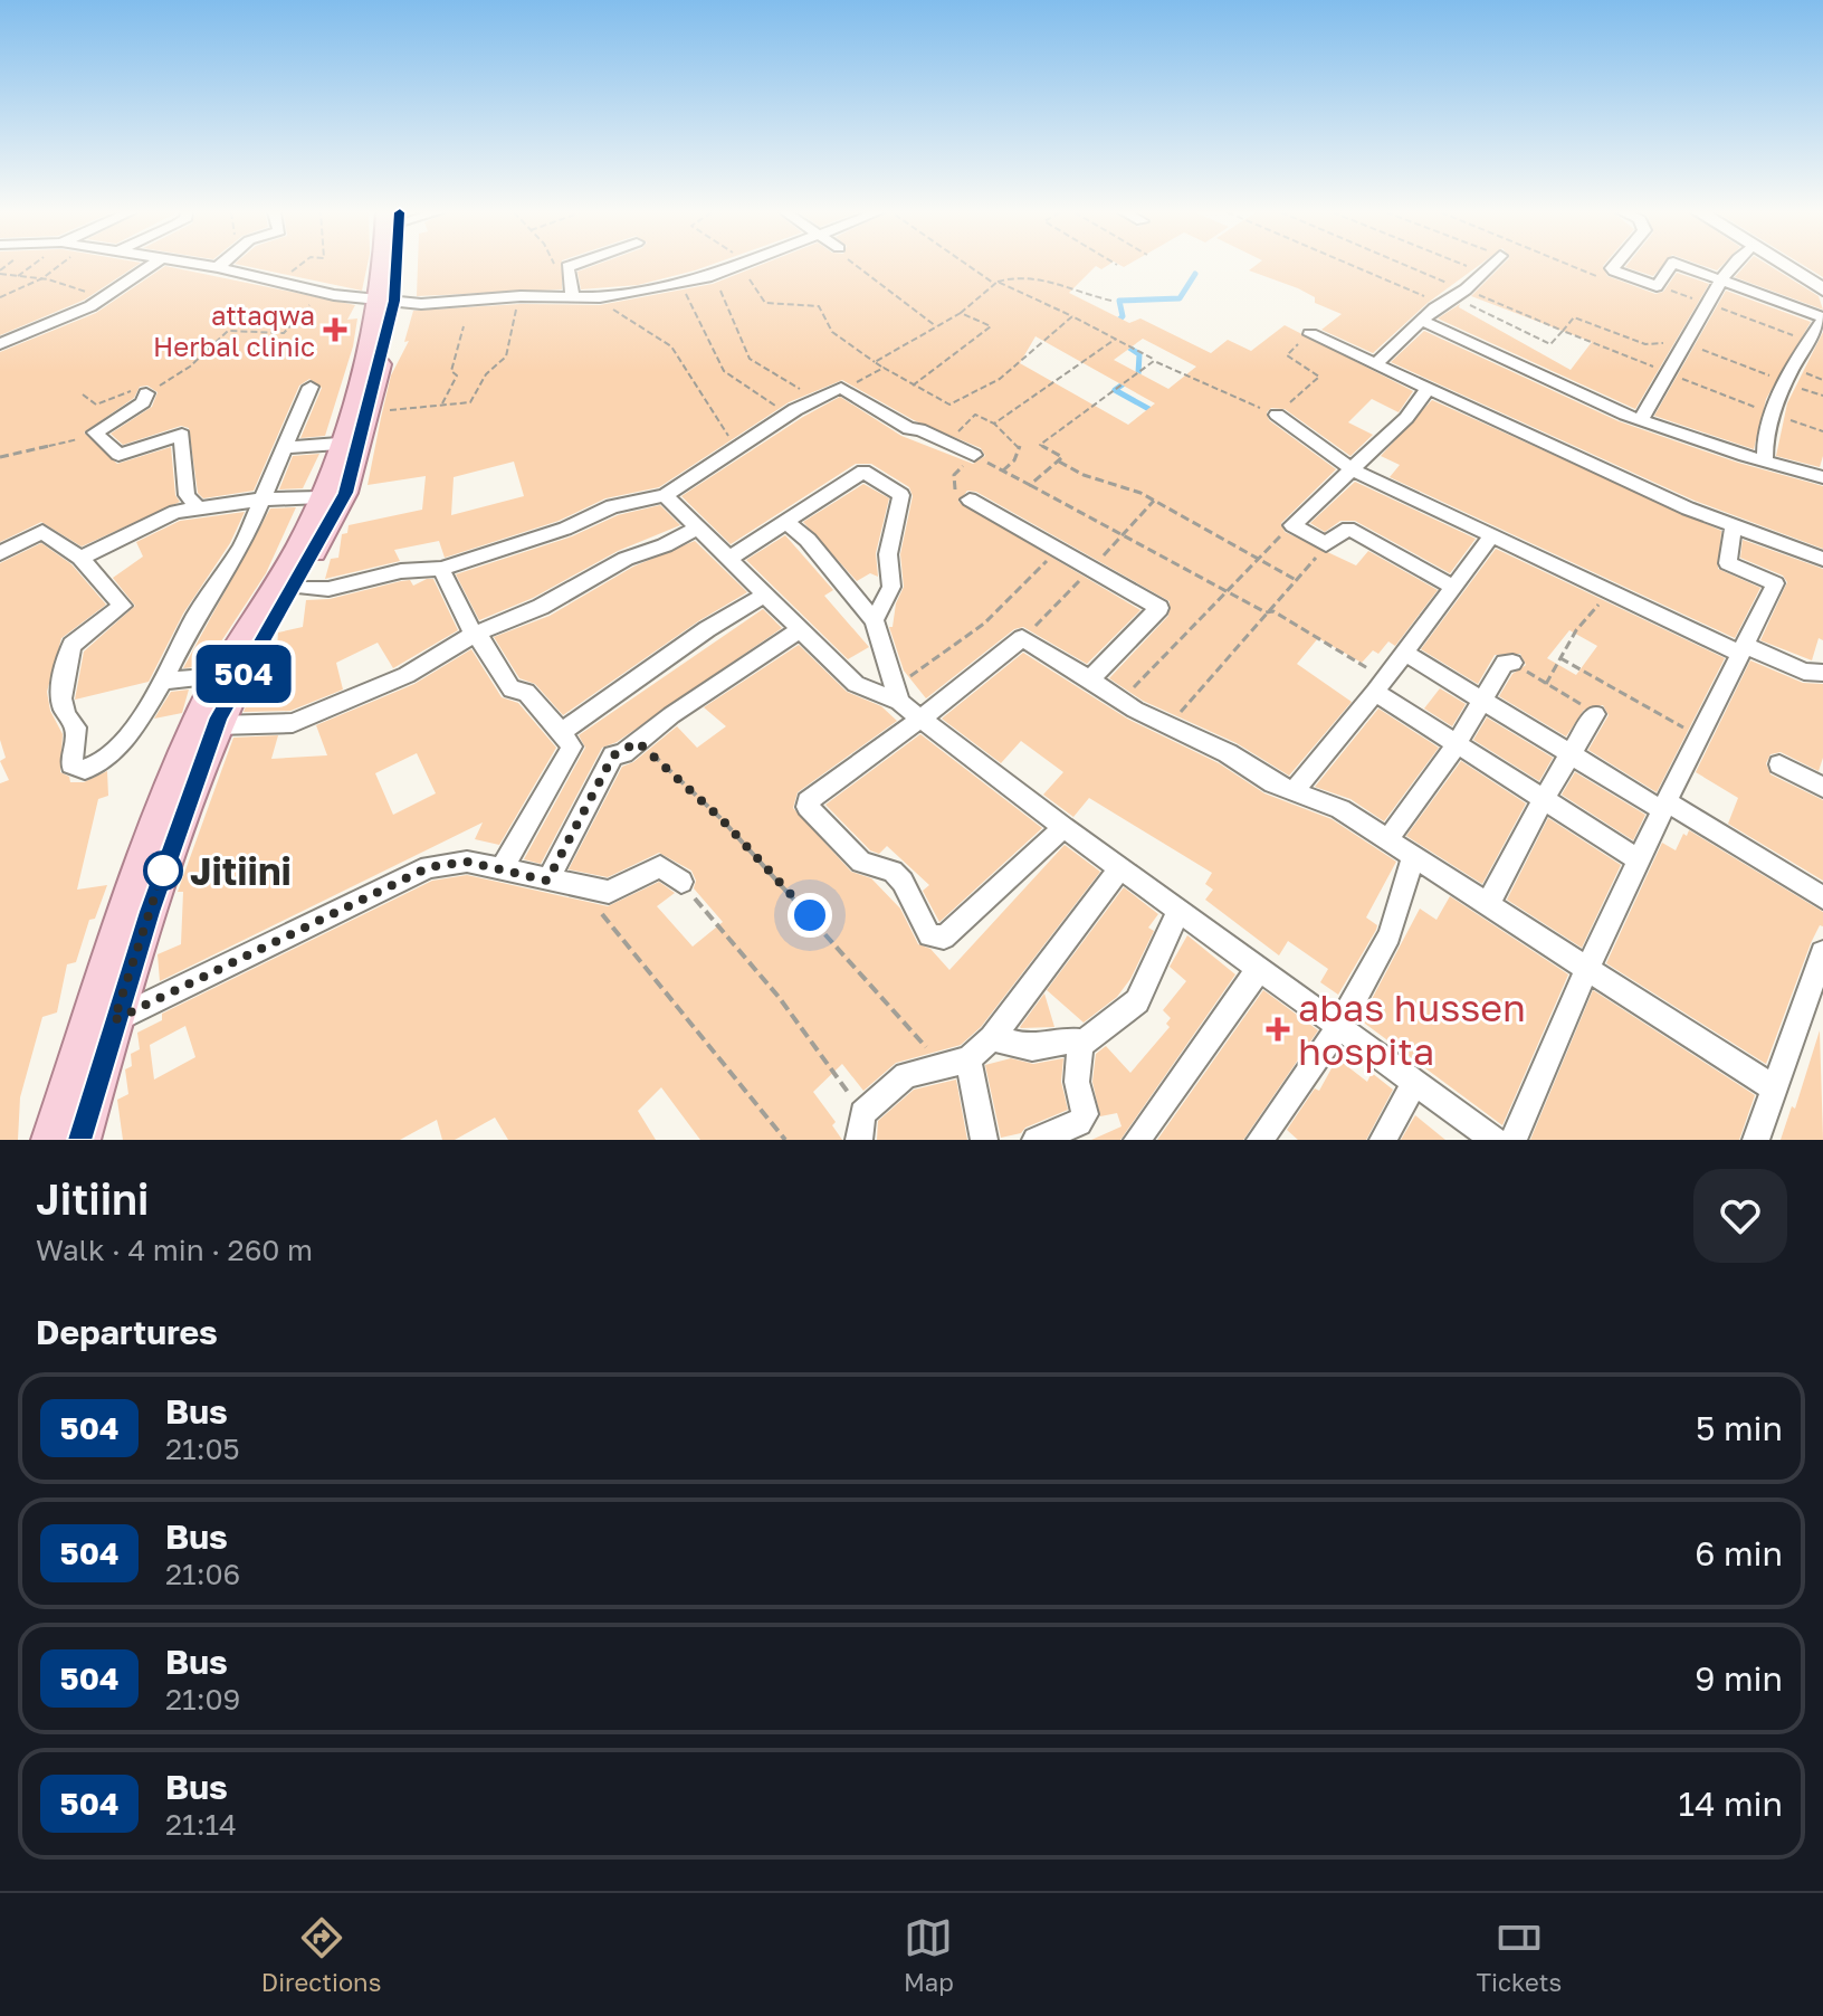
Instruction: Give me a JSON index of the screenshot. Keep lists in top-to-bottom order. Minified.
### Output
{"places":{"health":["attaqwa Herbal clinic","abas hussen hospita"],"other":["Jitiini"]},"lines":["bus line 504"],"page":{"on_map":"504","heading":[["Jitiini","Walk · 4 min · 260 m"],"Departures"],"list":[{"mark":"504","name":"Bus","note":"21:05","value":"5 min"},{"mark":"504","name":"Bus","note":"21:06","value":"6 min"},{"mark":"504","name":"Bus","note":"21:09","value":"9 min"},{"mark":"504","name":"Bus","note":"21:14","value":"14 min"}],"tabs":["Directions","Map","Tickets"]}}
